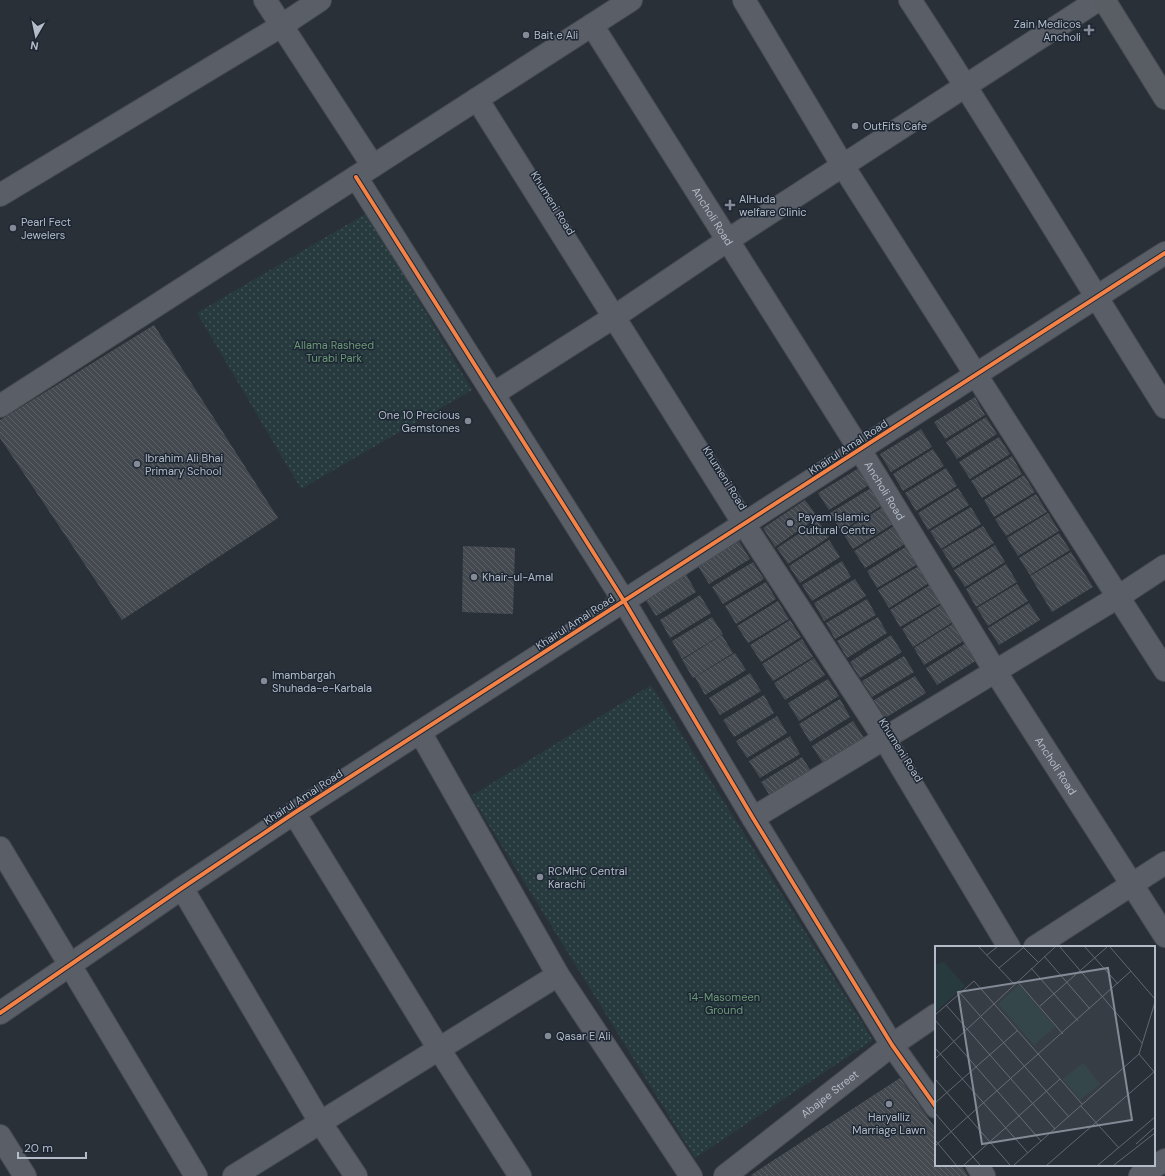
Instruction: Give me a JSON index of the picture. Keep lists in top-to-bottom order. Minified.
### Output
{"streets":{"street":["Khumeni Road","Ancholi Road","Khairul Amal Road","Abajee Street"]},"crossings":[["Khumeni Road","Khairul Amal Road"],["Ancholi Road","Khairul Amal Road"]],"parks":["Allama Rasheed Turabi Park","14-Masomeen Ground"],"places":{"health":["Zain Medicos Ancholi","AlHuda welfare Clinic"],"other":["Bait e Ali","OutFits Cafe","Pearl Fect Jewelers","One 10 Precious Gemstones","Ibrahim Ali Bhai Primary School","Payam Islamic Cultural Centre","Khair-ul-Amal","Imambargah Shuhada-e-Karbala","RCMHC Central Karachi","Qasar E Ali","Haryalliz Marriage Lawn"]},"scale_bar":"20 m","north":"bottom"}
